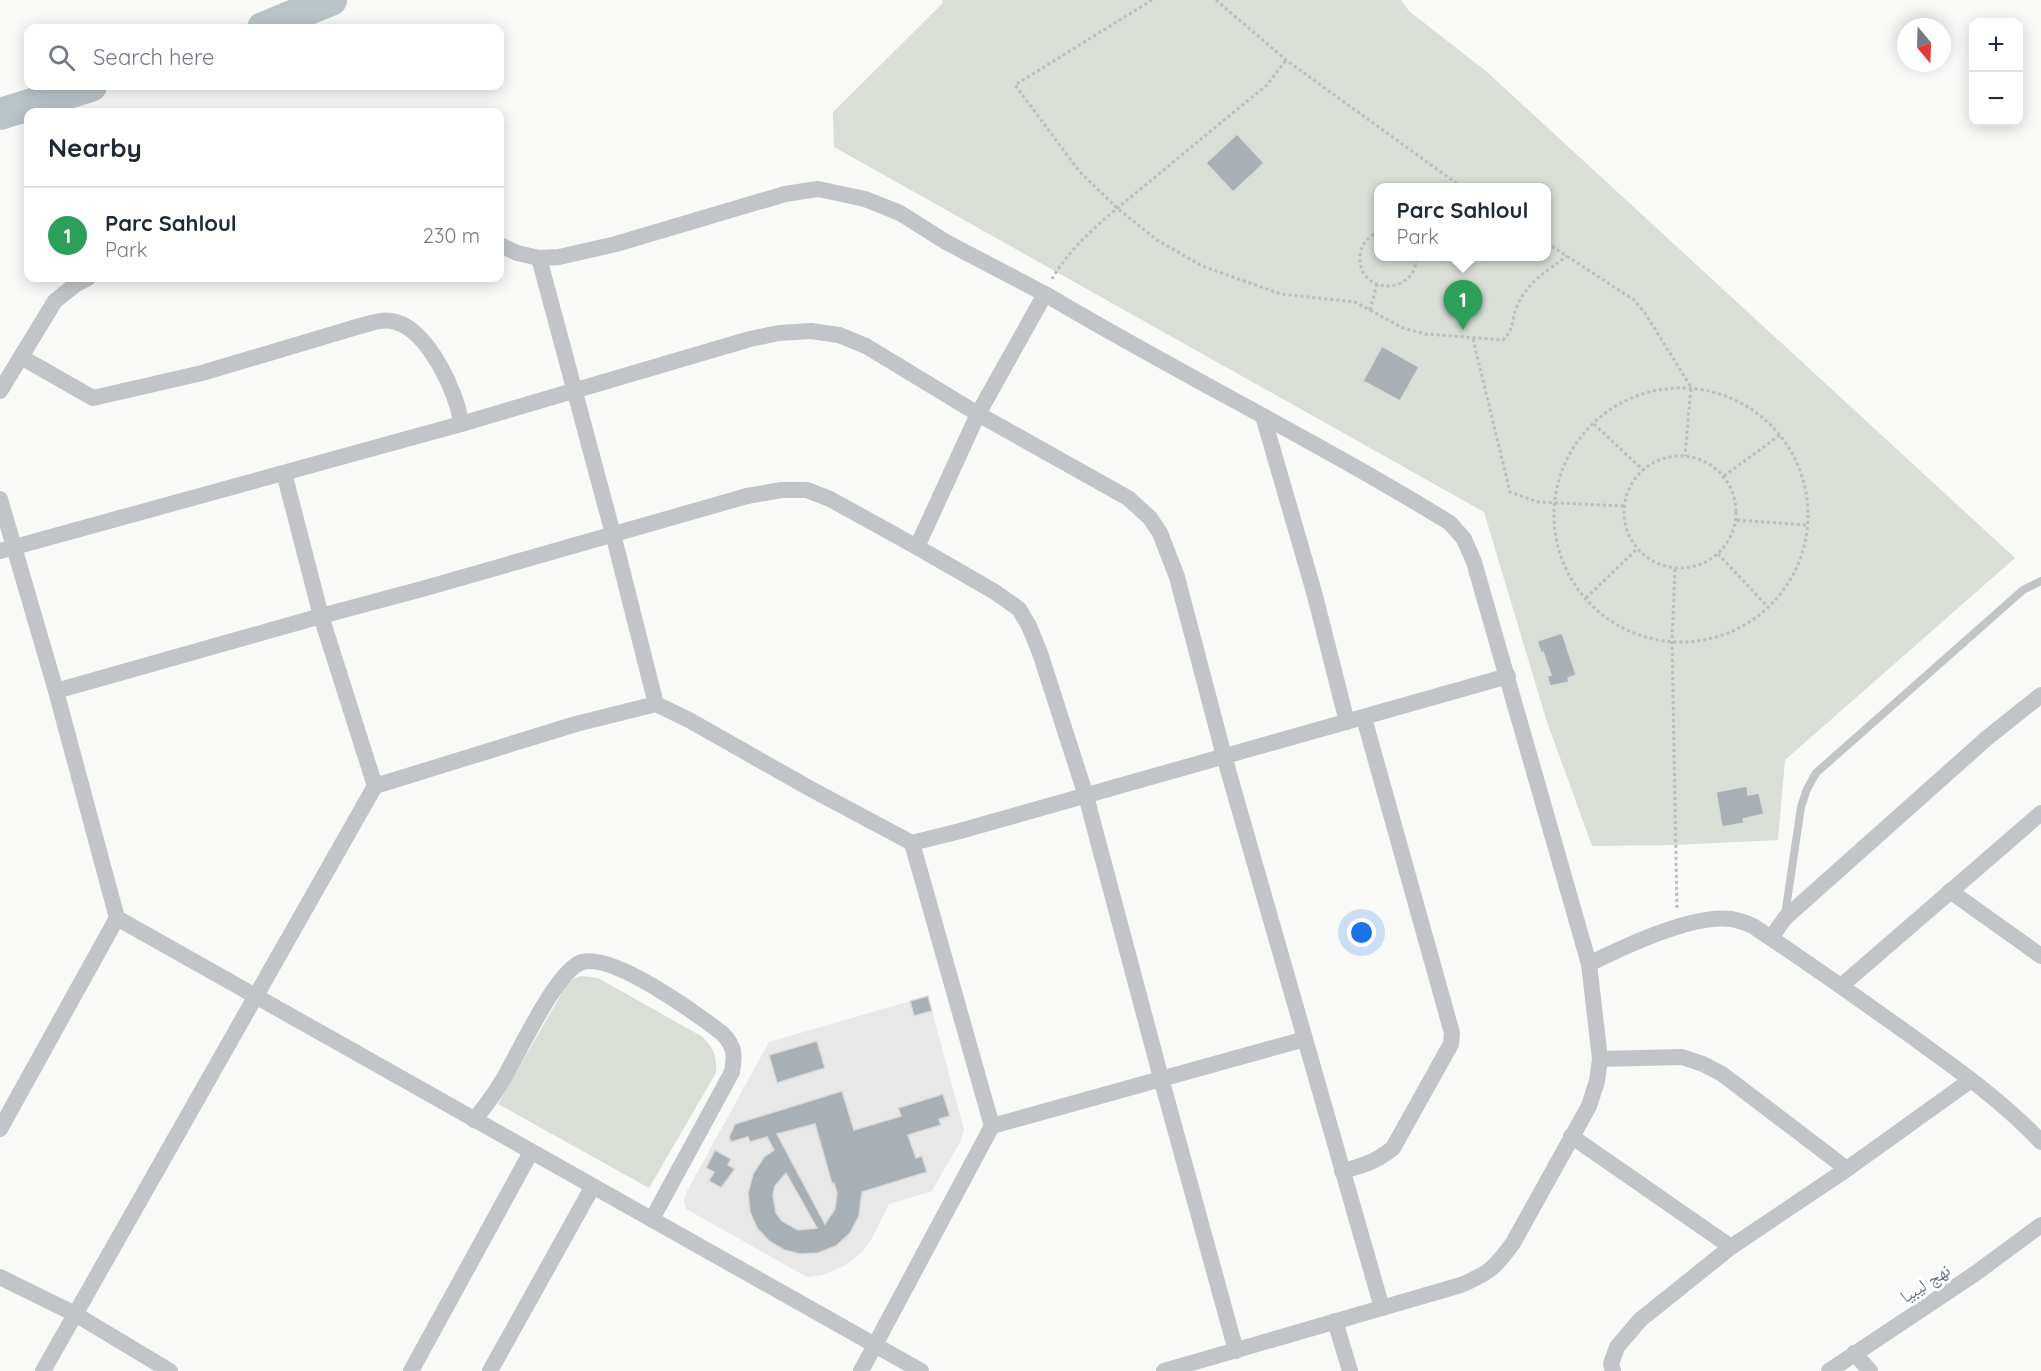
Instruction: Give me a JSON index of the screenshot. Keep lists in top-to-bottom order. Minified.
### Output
{"streets":{"street":["نهج ليبيا"]},"north":"bottom","page":{"map_buttons":["+","−"],"search":"Search here","heading":"Nearby","popup":["Parc Sahloul","Park"],"list":[{"mark":"1","name":"Parc Sahloul","note":"Park","value":"230 m"}],"pins":"1"}}
